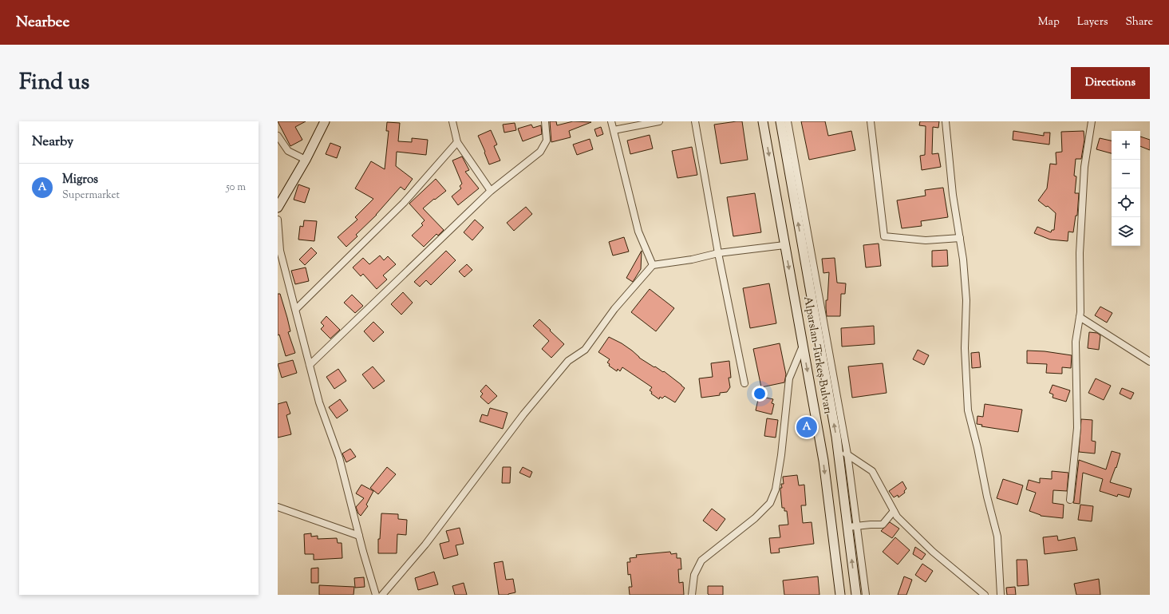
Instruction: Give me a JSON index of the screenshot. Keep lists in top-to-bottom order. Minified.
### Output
{"streets":{"main road":["Alparslan Türkeş Bulvarı"]},"page":{"header":"Nearbee","nav":["Map","Layers","Share"],"title":"Find us","buttons":"Directions","heading":"Nearby","map_buttons":["+","−"],"list":[{"mark":"A","name":"Migros","note":"Supermarket","value":"50 m"}],"pins":"A"}}
